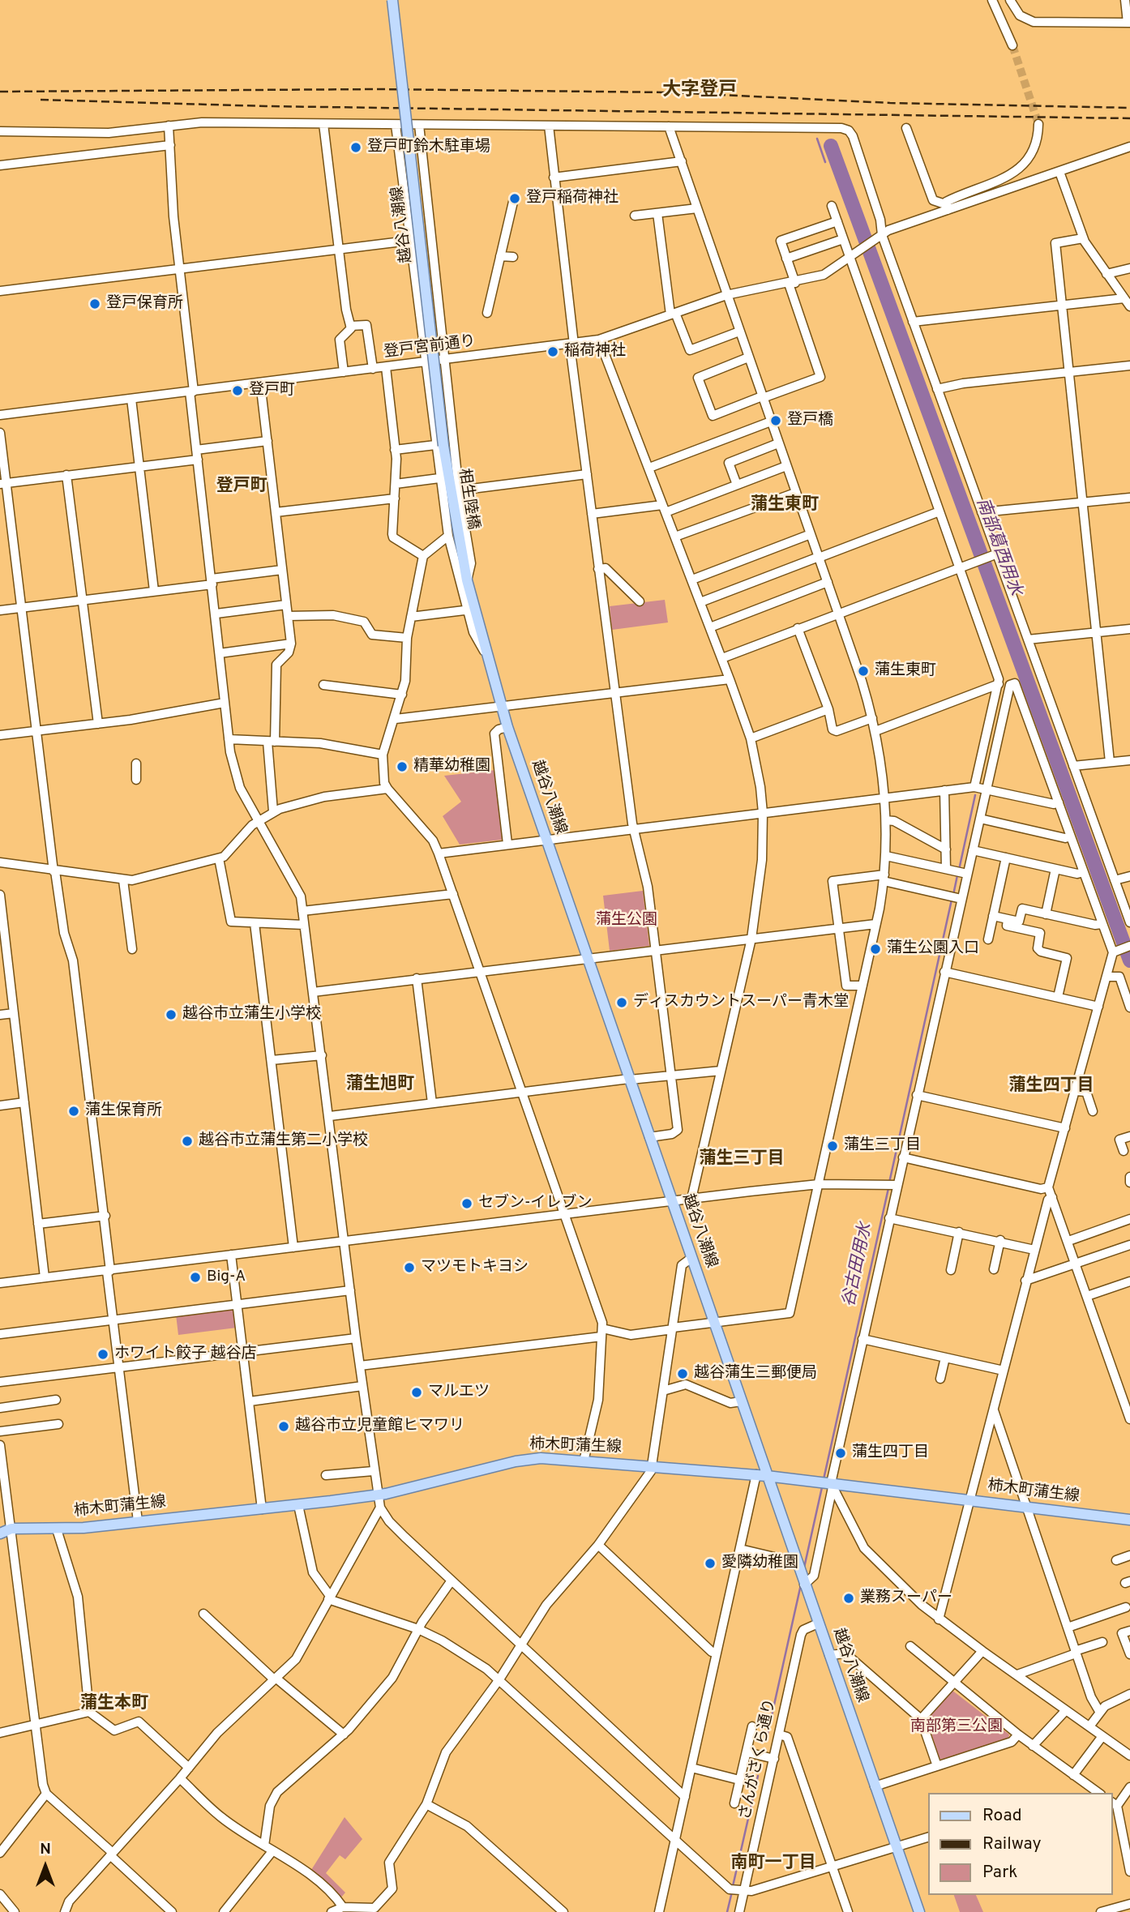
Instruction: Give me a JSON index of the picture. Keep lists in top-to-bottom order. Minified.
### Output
{"streets":{"main road":["越谷八潮線","相生陸橋","柿木町蒲生線"],"street":["登戸宮前通り","さんがさくら通り"]},"crossings":[["越谷八潮線","相生陸橋"],["越谷八潮線","柿木町蒲生線"],["越谷八潮線","さんがさくら通り"]],"districts":["大字登戸","登戸町","蒲生東町","蒲生旭町","蒲生四丁目","蒲生三丁目","蒲生本町","南町一丁目"],"water":["南部葛西用水","谷古田用水"],"parks":["蒲生公園","南部第三公園"],"places":["登戸町鈴木駐車場","登戸稲荷神社","登戸保育所","稲荷神社","登戸町","登戸橋","蒲生東町","精華幼稚園","蒲生公園入口","ディスカウントスーパー青木堂","越谷市立蒲生小学校","蒲生保育所","越谷市立蒲生第二小学校","蒲生三丁目","セブン-イレブン","マツモトキヨシ","Big-A","ホワイト餃子 越谷店","越谷蒲生三郵便局","マルエツ","越谷市立児童館ヒマワリ","蒲生四丁目","愛隣幼稚園","業務スーパー"],"legend":["Road","Railway","Park"],"north":"top"}
